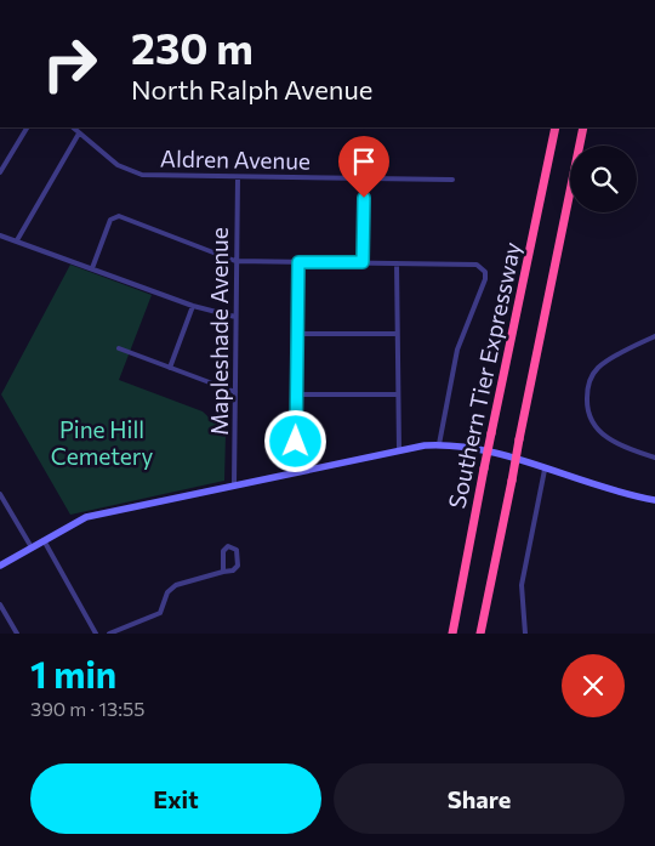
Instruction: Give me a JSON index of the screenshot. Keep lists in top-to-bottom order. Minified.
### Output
{"streets":{"highway":["Southern Tier Expressway"],"street":["Aldren Avenue","Mapleshade Avenue"]},"crossings":[["Aldren Avenue","Mapleshade Avenue"]],"parks":["Pine Hill Cemetery"],"page":{"turn":["230 m","North Ralph Avenue"],"heading":["1 min","390 m · 13:55"],"buttons":["Exit","Share"]}}
